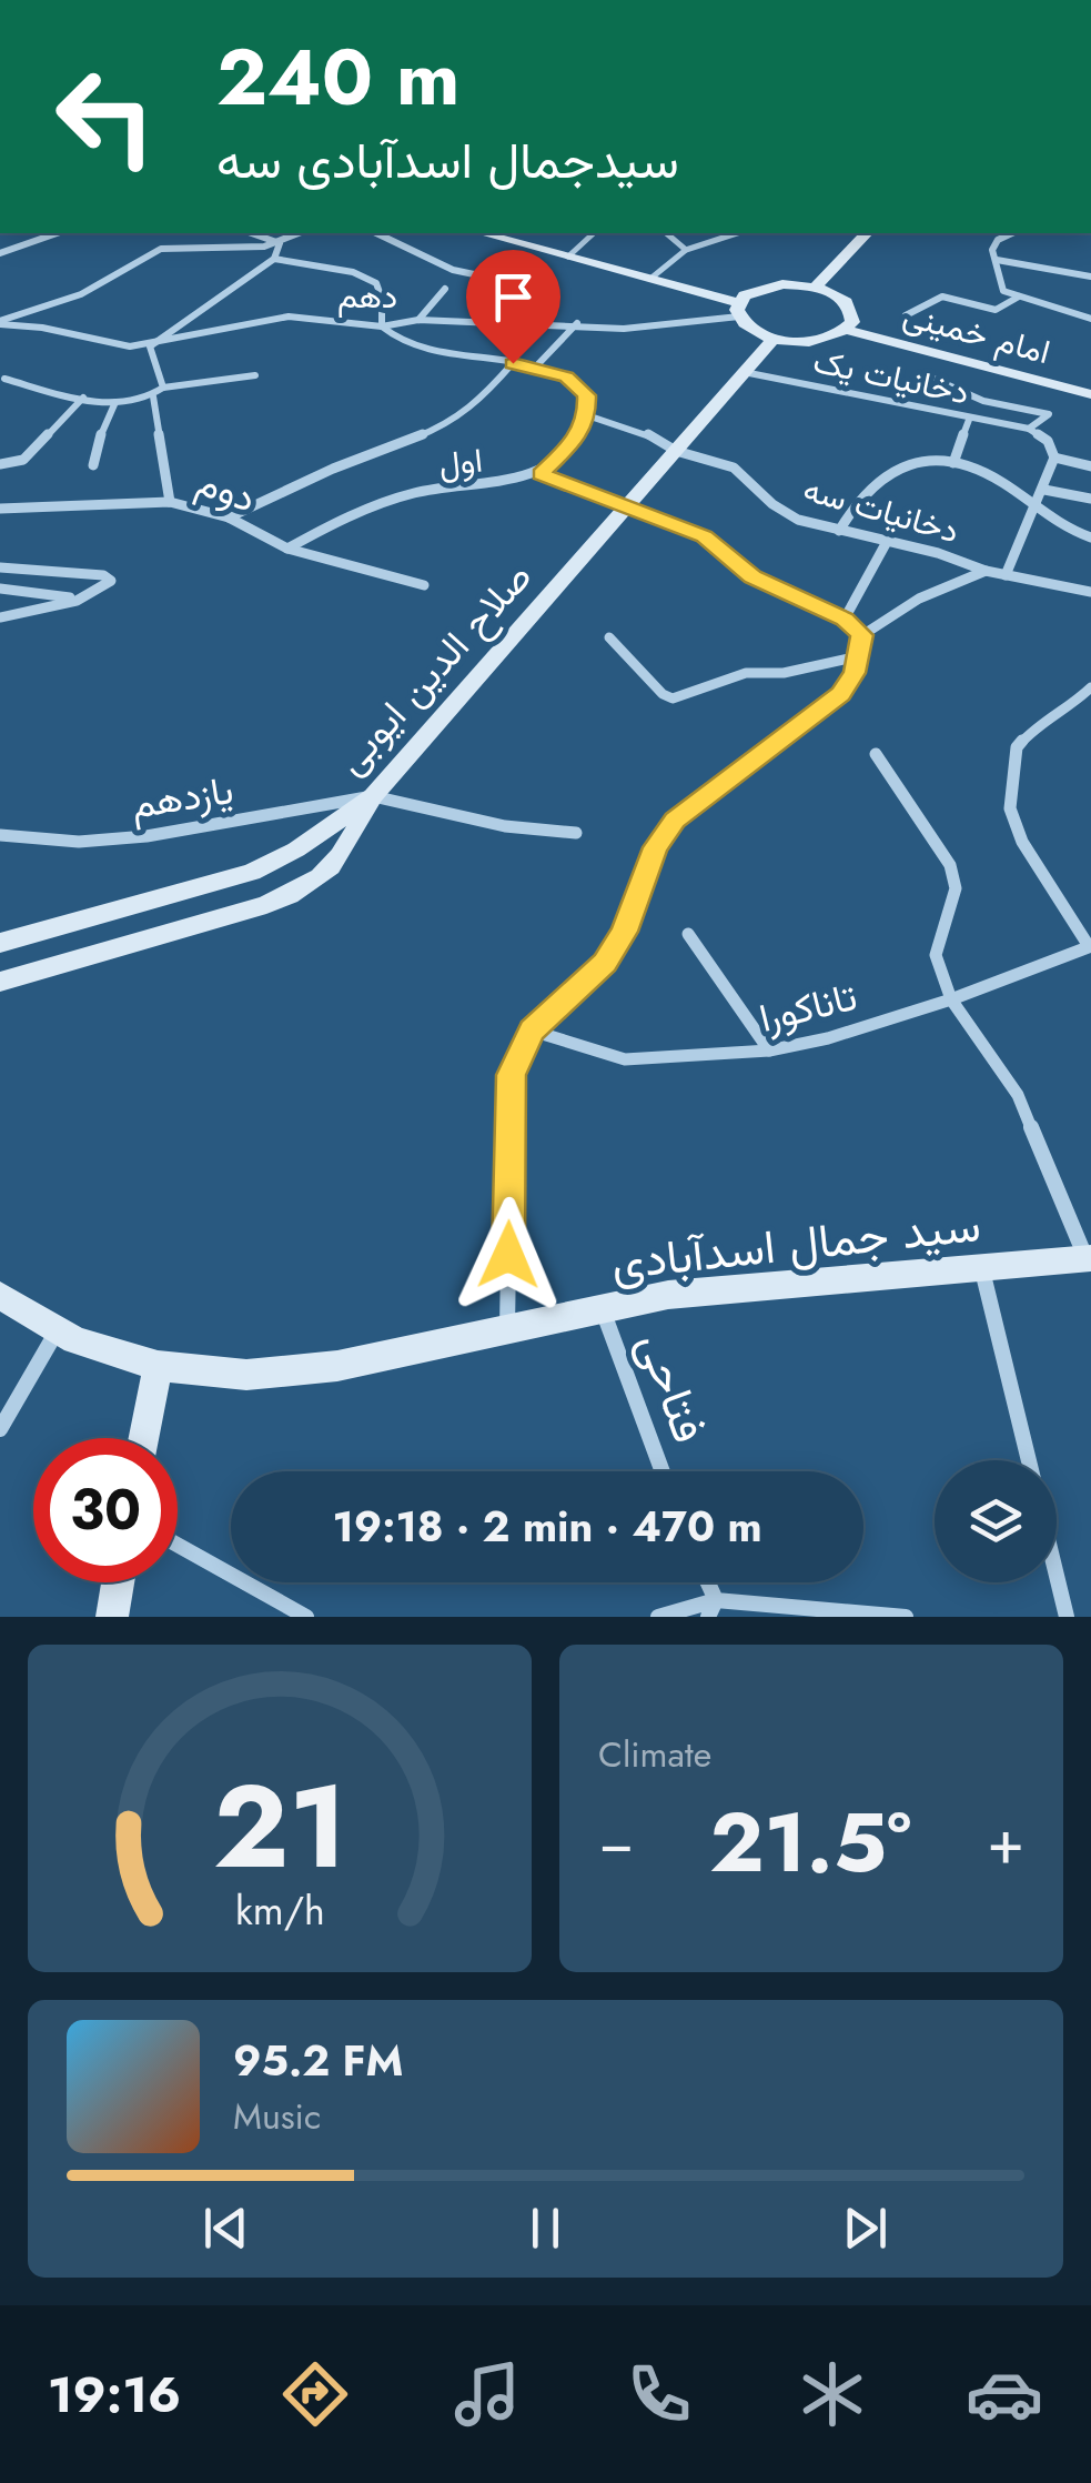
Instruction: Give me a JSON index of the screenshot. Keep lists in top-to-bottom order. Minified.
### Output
{"streets":{"main road":["امام خمینی","صلاح الدین ایوبی","سید جمال اسدآبادی"],"street":["دهم","دخانیات یک","اول","دوم","دخانیات سه","یازدهم","تاناکورا","فتاحی"]},"crossings":[["دخانیات یک","صلاح الدین ایوبی"],["اول","دوم"],["اول","دخانیات سه"],["دخانیات سه","صلاح الدین ایوبی"],["صلاح الدین ایوبی","یازدهم"],["سید جمال اسدآبادی","فتاحی"]],"page":{"turn":["240 m","سیدجمال اسدآبادی سه"],"limit":"30","trip":"19:18 · 2 min · 470 m","tile":"Climate","heat":["−","21.5°","+"],"song":["95.2 FM","Music"],"tabs":"19:16","gauge":["21","km/h"]}}
